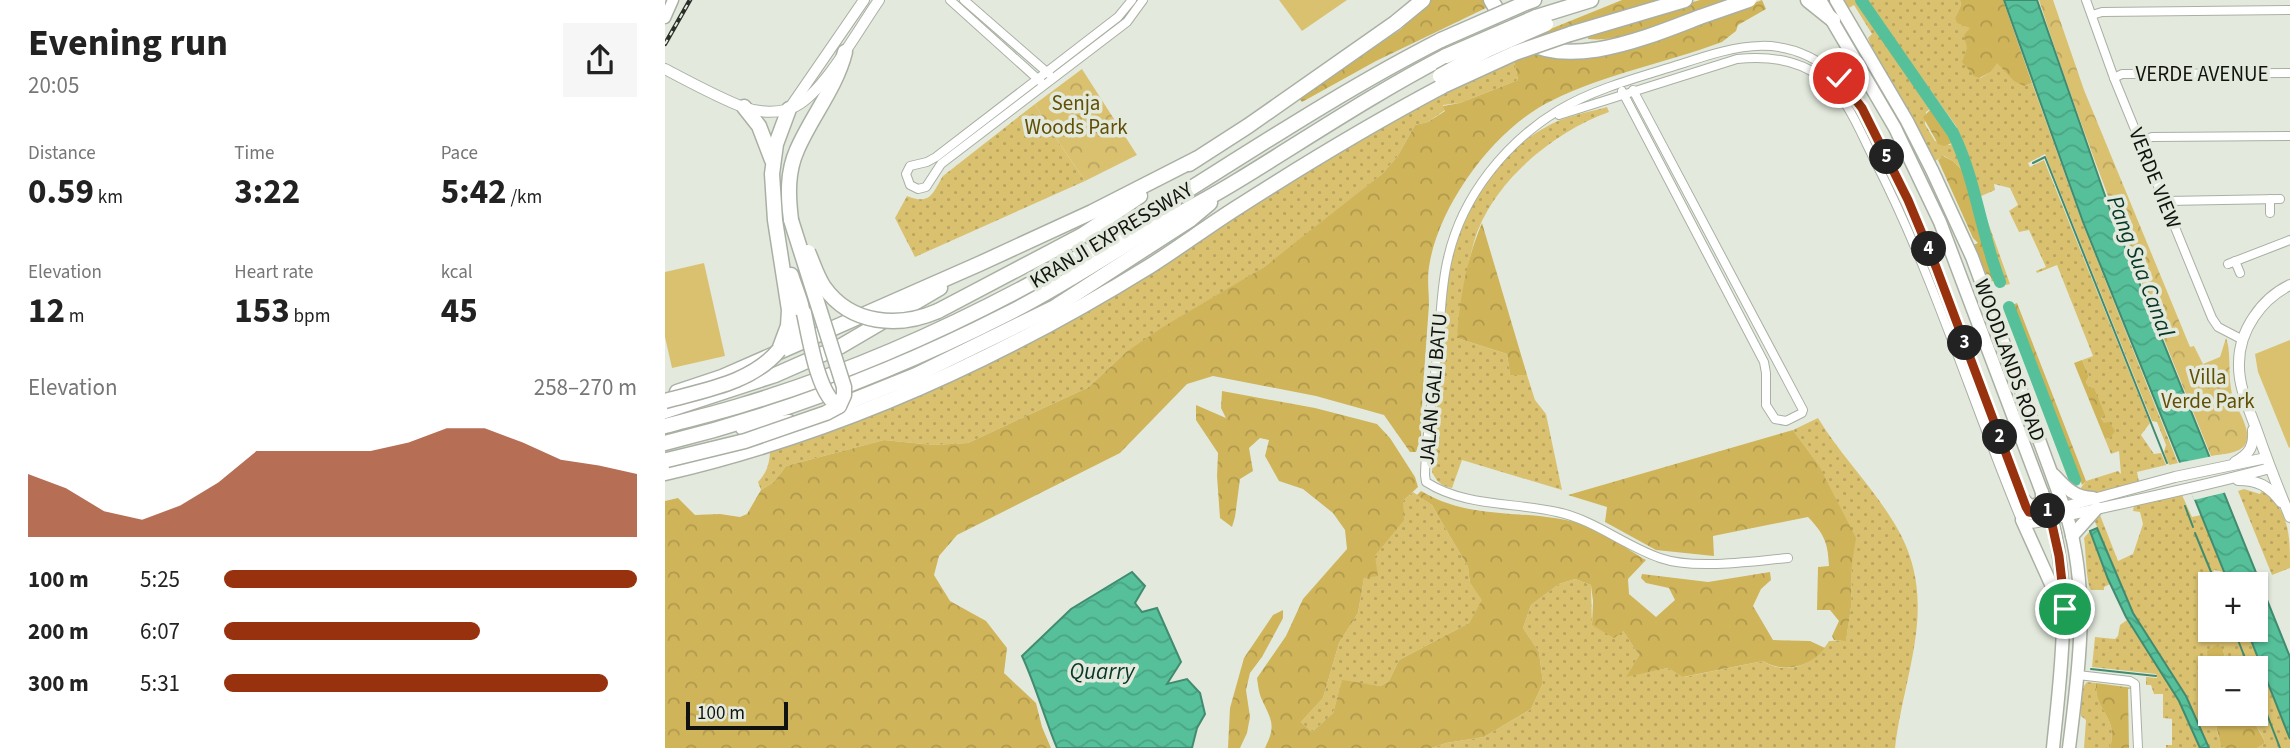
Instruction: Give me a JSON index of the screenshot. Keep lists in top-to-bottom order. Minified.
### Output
{"streets":{"highway":["KRANJI EXPRESSWAY"],"main road":["WOODLANDS ROAD"],"street":["VERDE AVENUE","VERDE VIEW","JALAN GALI BATU"]},"crossings":[["VERDE AVENUE","VERDE VIEW"]],"water":["Pang Sua Canal","Quarry"],"parks":["Senja Woods Park","Villa Verde Park"],"scale_bar":"100 m","page":{"heading":["Evening run","20:05"],"stats":[["Distance","0.59 km"],["Time","3:22"],["Pace","5:42 /km"],["Elevation","12 m"],["Heart rate","153 bpm"],["kcal","45"]],"pins":["5","4","3","2","1"],"chart":["Elevation","258–270 m"],"list":[{"name":"100 m","note":"5:25"},{"name":"200 m","note":"6:07"},{"name":"300 m","note":"5:31"}],"map_buttons":["+","−"],"scale":"100 m"}}
